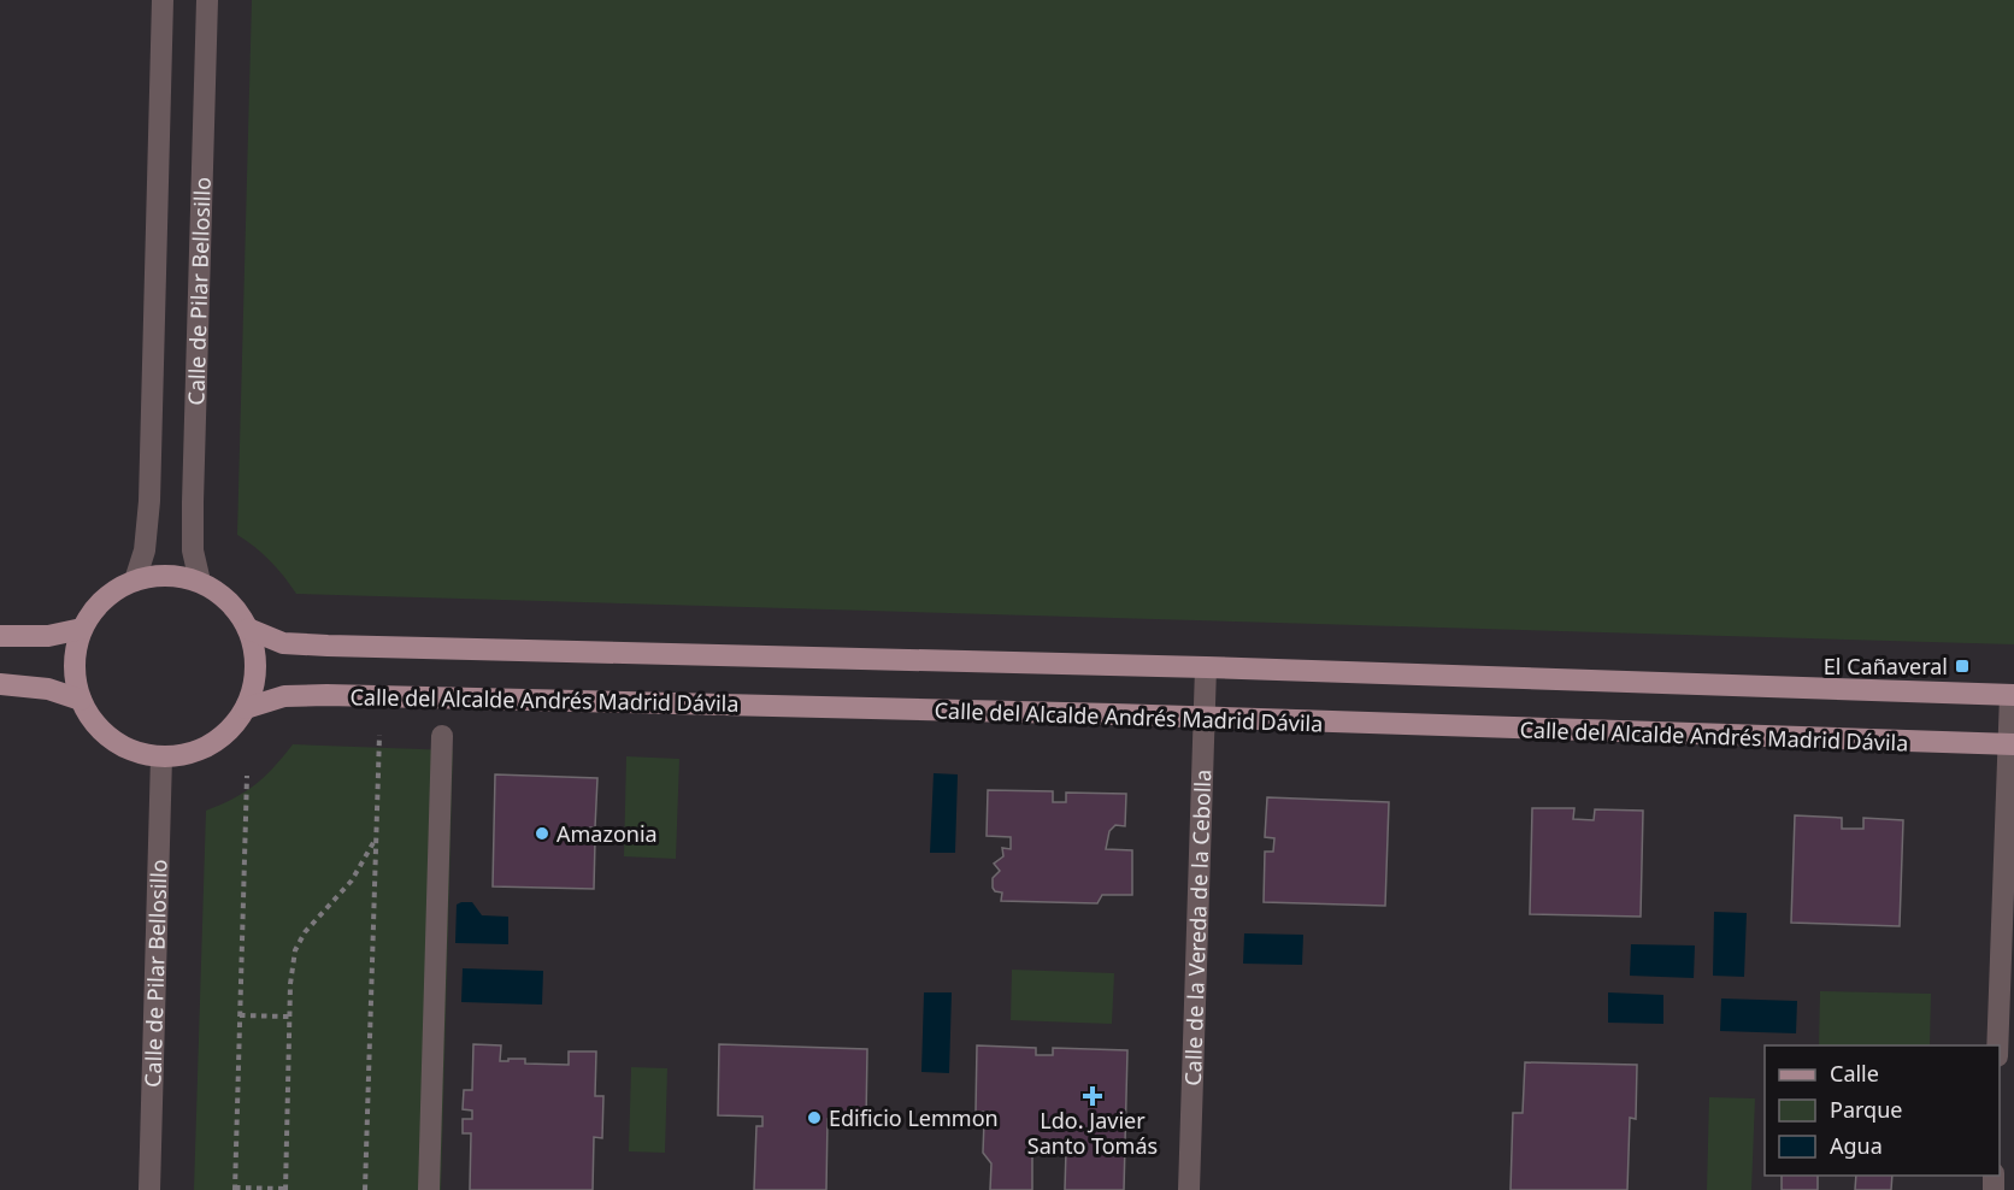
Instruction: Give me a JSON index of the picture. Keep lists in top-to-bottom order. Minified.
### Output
{"streets":{"main road":["Calle del Alcalde Andrés Madrid Dávila"],"street":["Calle de Pilar Bellosillo","Calle de la Vereda de la Cebolla"]},"crossings":[["Calle de Pilar Bellosillo","Calle del Alcalde Andrés Madrid Dávila"],["Calle del Alcalde Andrés Madrid Dávila","Calle de la Vereda de la Cebolla"]],"places":{"transit":["El Cañaveral"],"other":["Amazonia","Edificio Lemmon"],"health":["Ldo. Javier Santo Tomás"]},"legend":["Calle","Parque","Agua"]}
